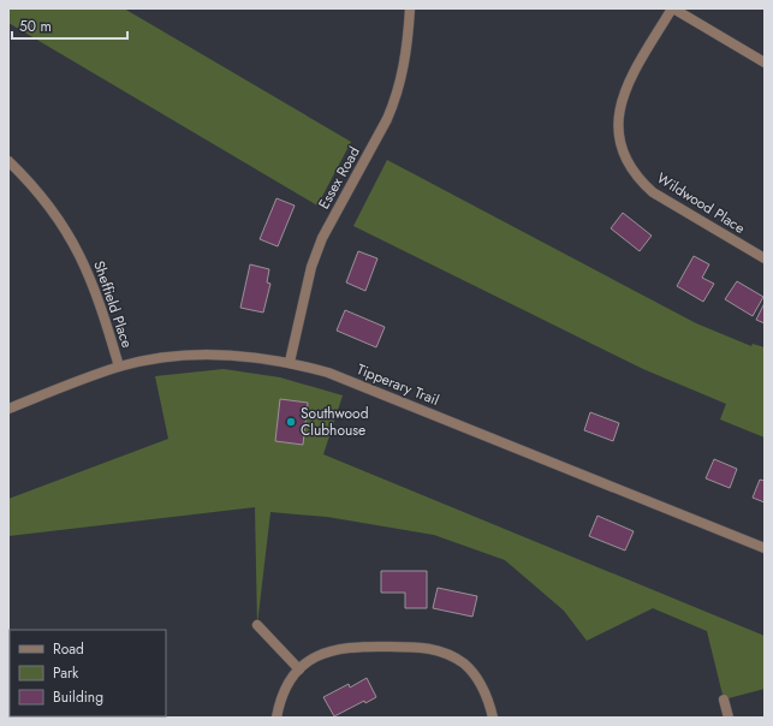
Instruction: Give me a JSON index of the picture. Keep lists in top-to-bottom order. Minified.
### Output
{"streets":{"street":["Essex Road","Wildwood Place","Sheffield Place","Tipperary Trail"]},"crossings":[["Essex Road","Tipperary Trail"],["Sheffield Place","Tipperary Trail"]],"places":["Southwood Clubhouse"],"legend":["Road","Park","Building"],"scale_bar":"50 m"}
